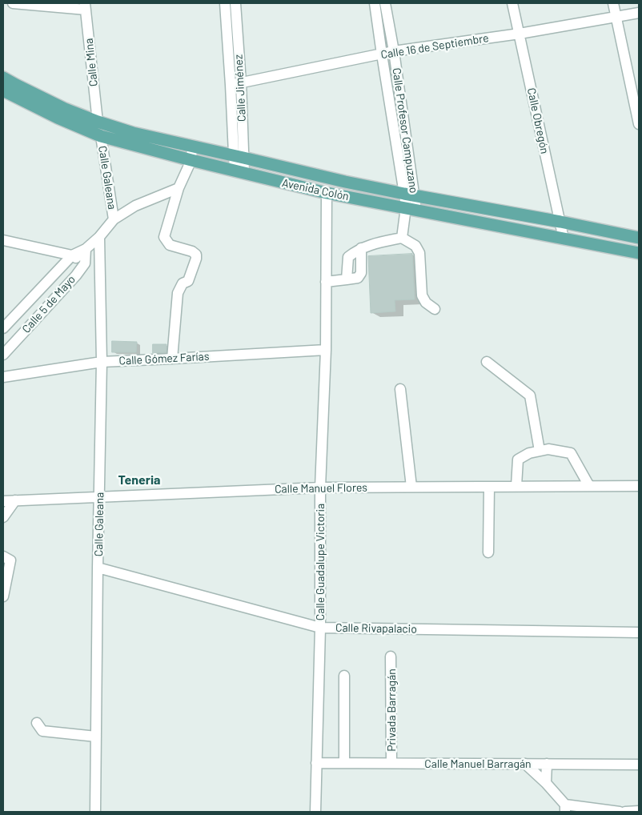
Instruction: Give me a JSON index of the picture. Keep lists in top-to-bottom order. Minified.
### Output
{"streets":{"main road":["Avenida Colón"],"street":["Calle 16 de Septiembre","Calle Mina","Calle Jiménez","Calle Obregón","Calle Profesor Campuzano","Calle Galeana","Calle 5 de Mayo","Calle Gómez Farías","Calle Manuel Flores","Calle Guadalupe Victoria","Calle Rivapalacio","Privada Barragán","Calle Manuel Barragán"]},"crossings":[["Calle 16 de Septiembre","Calle Jiménez"],["Calle 16 de Septiembre","Calle Obregón"],["Calle 16 de Septiembre","Calle Profesor Campuzano"],["Calle Mina","Avenida Colón"],["Calle Jiménez","Avenida Colón"],["Calle Obregón","Avenida Colón"],["Calle Profesor Campuzano","Avenida Colón"],["Calle Galeana","Avenida Colón"],["Calle Galeana","Calle 5 de Mayo"],["Calle Galeana","Calle Gómez Farías"],["Calle Galeana","Calle Manuel Flores"],["Calle Galeana","Calle Rivapalacio"],["Avenida Colón","Calle Guadalupe Victoria"],["Calle Gómez Farías","Calle Guadalupe Victoria"],["Calle Manuel Flores","Calle Guadalupe Victoria"],["Calle Guadalupe Victoria","Calle Rivapalacio"],["Calle Guadalupe Victoria","Calle Manuel Barragán"],["Privada Barragán","Calle Manuel Barragán"]],"districts":["Teneria"]}
